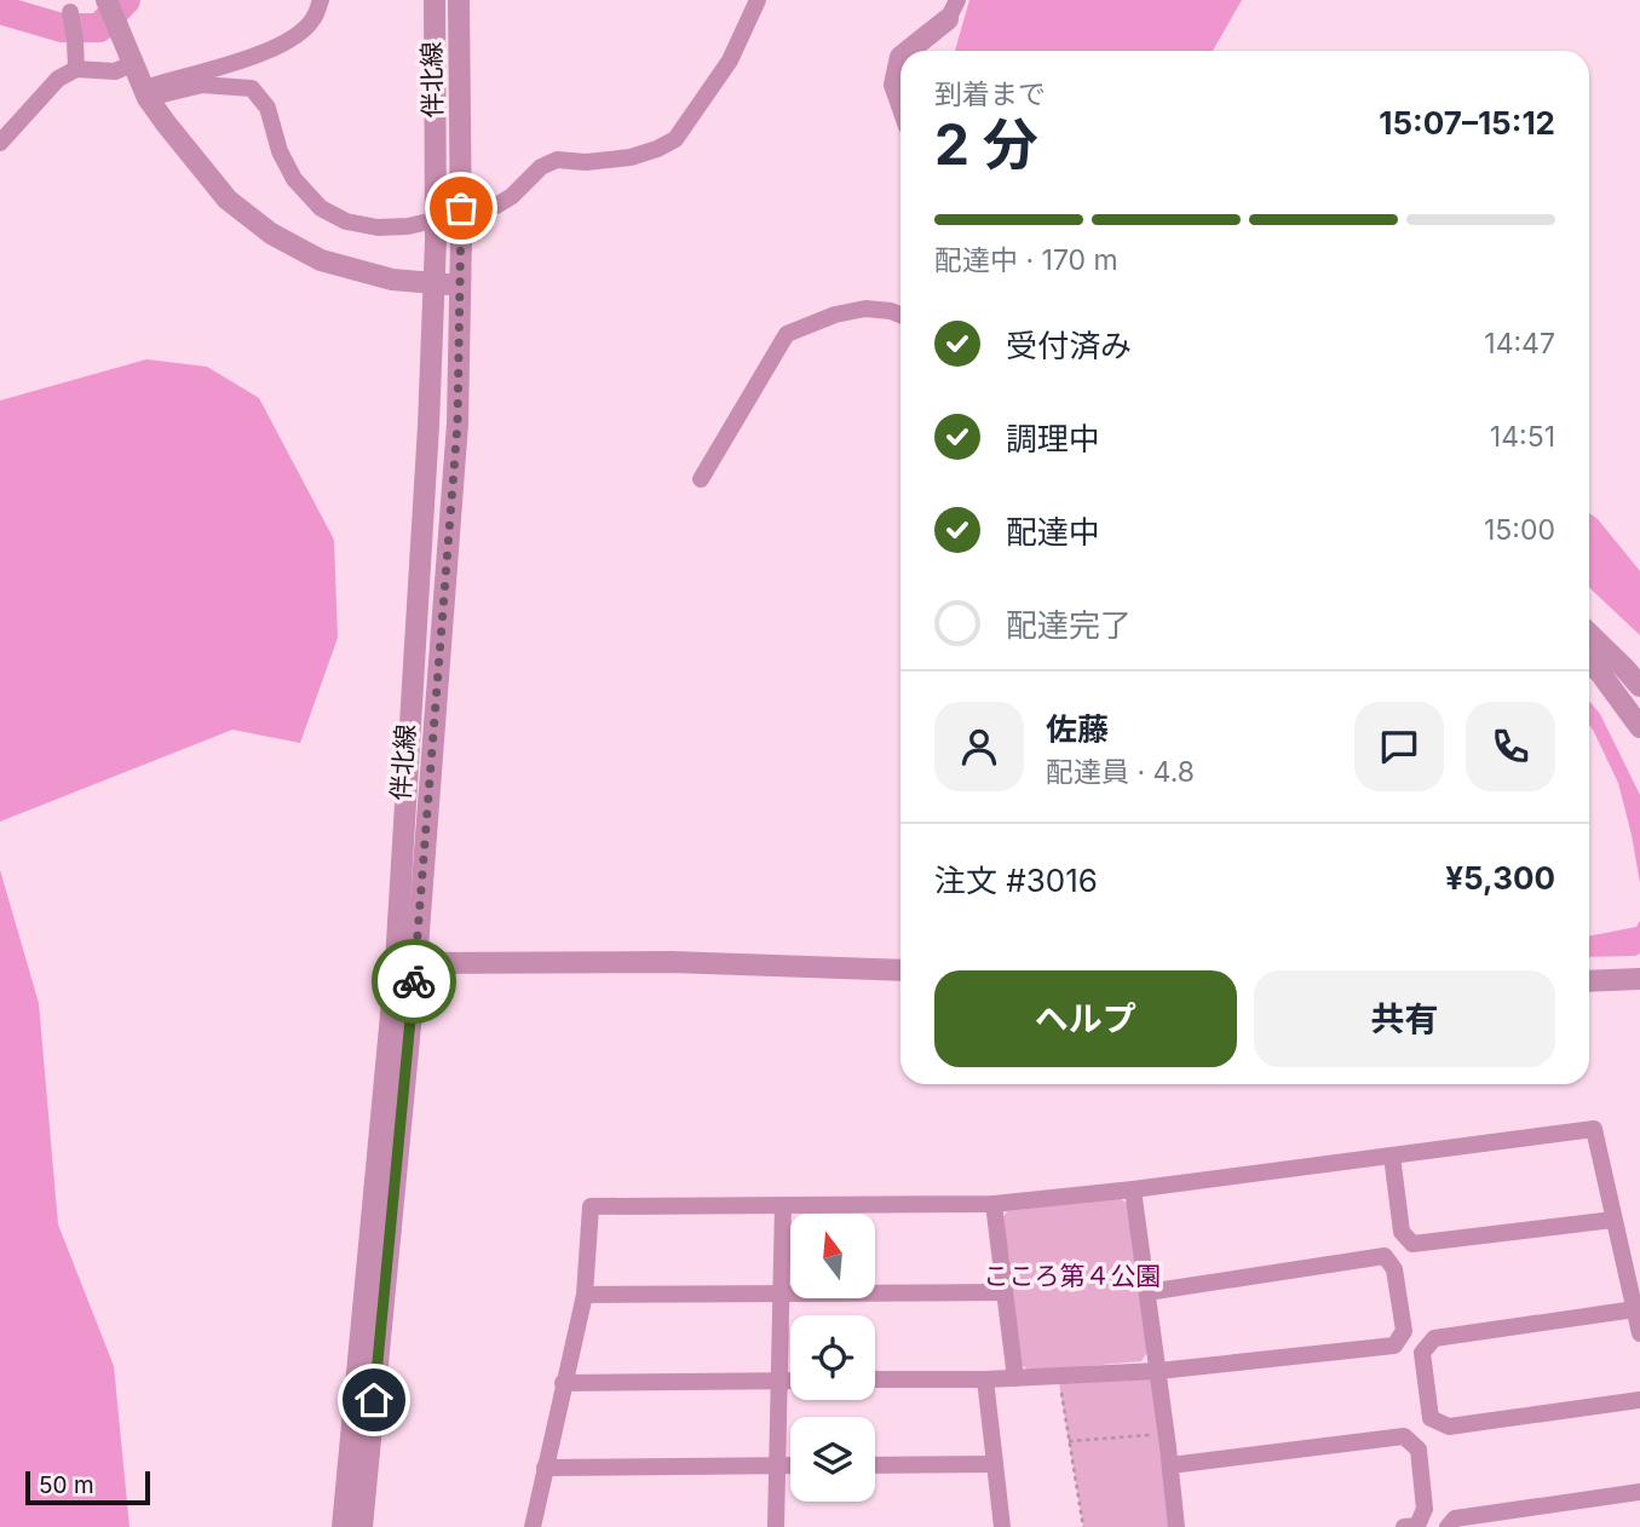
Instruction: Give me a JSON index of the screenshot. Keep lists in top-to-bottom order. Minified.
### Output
{"streets":{"street":["伴北線"]},"parks":["こころ第４公園"],"scale_bar":"50 m","north":"top","page":{"heading":["2 分","到着まで","15:07–15:12"],"panel":["佐藤","配達員 · 4.8","注文 #3016","¥5,300"],"bar":"配達中 · 170 m","list":[["受付済み","14:47"],["調理中","14:51"],["配達中","15:00"],"配達完了"],"buttons":["ヘルプ","共有"],"scale":"50 m"}}
